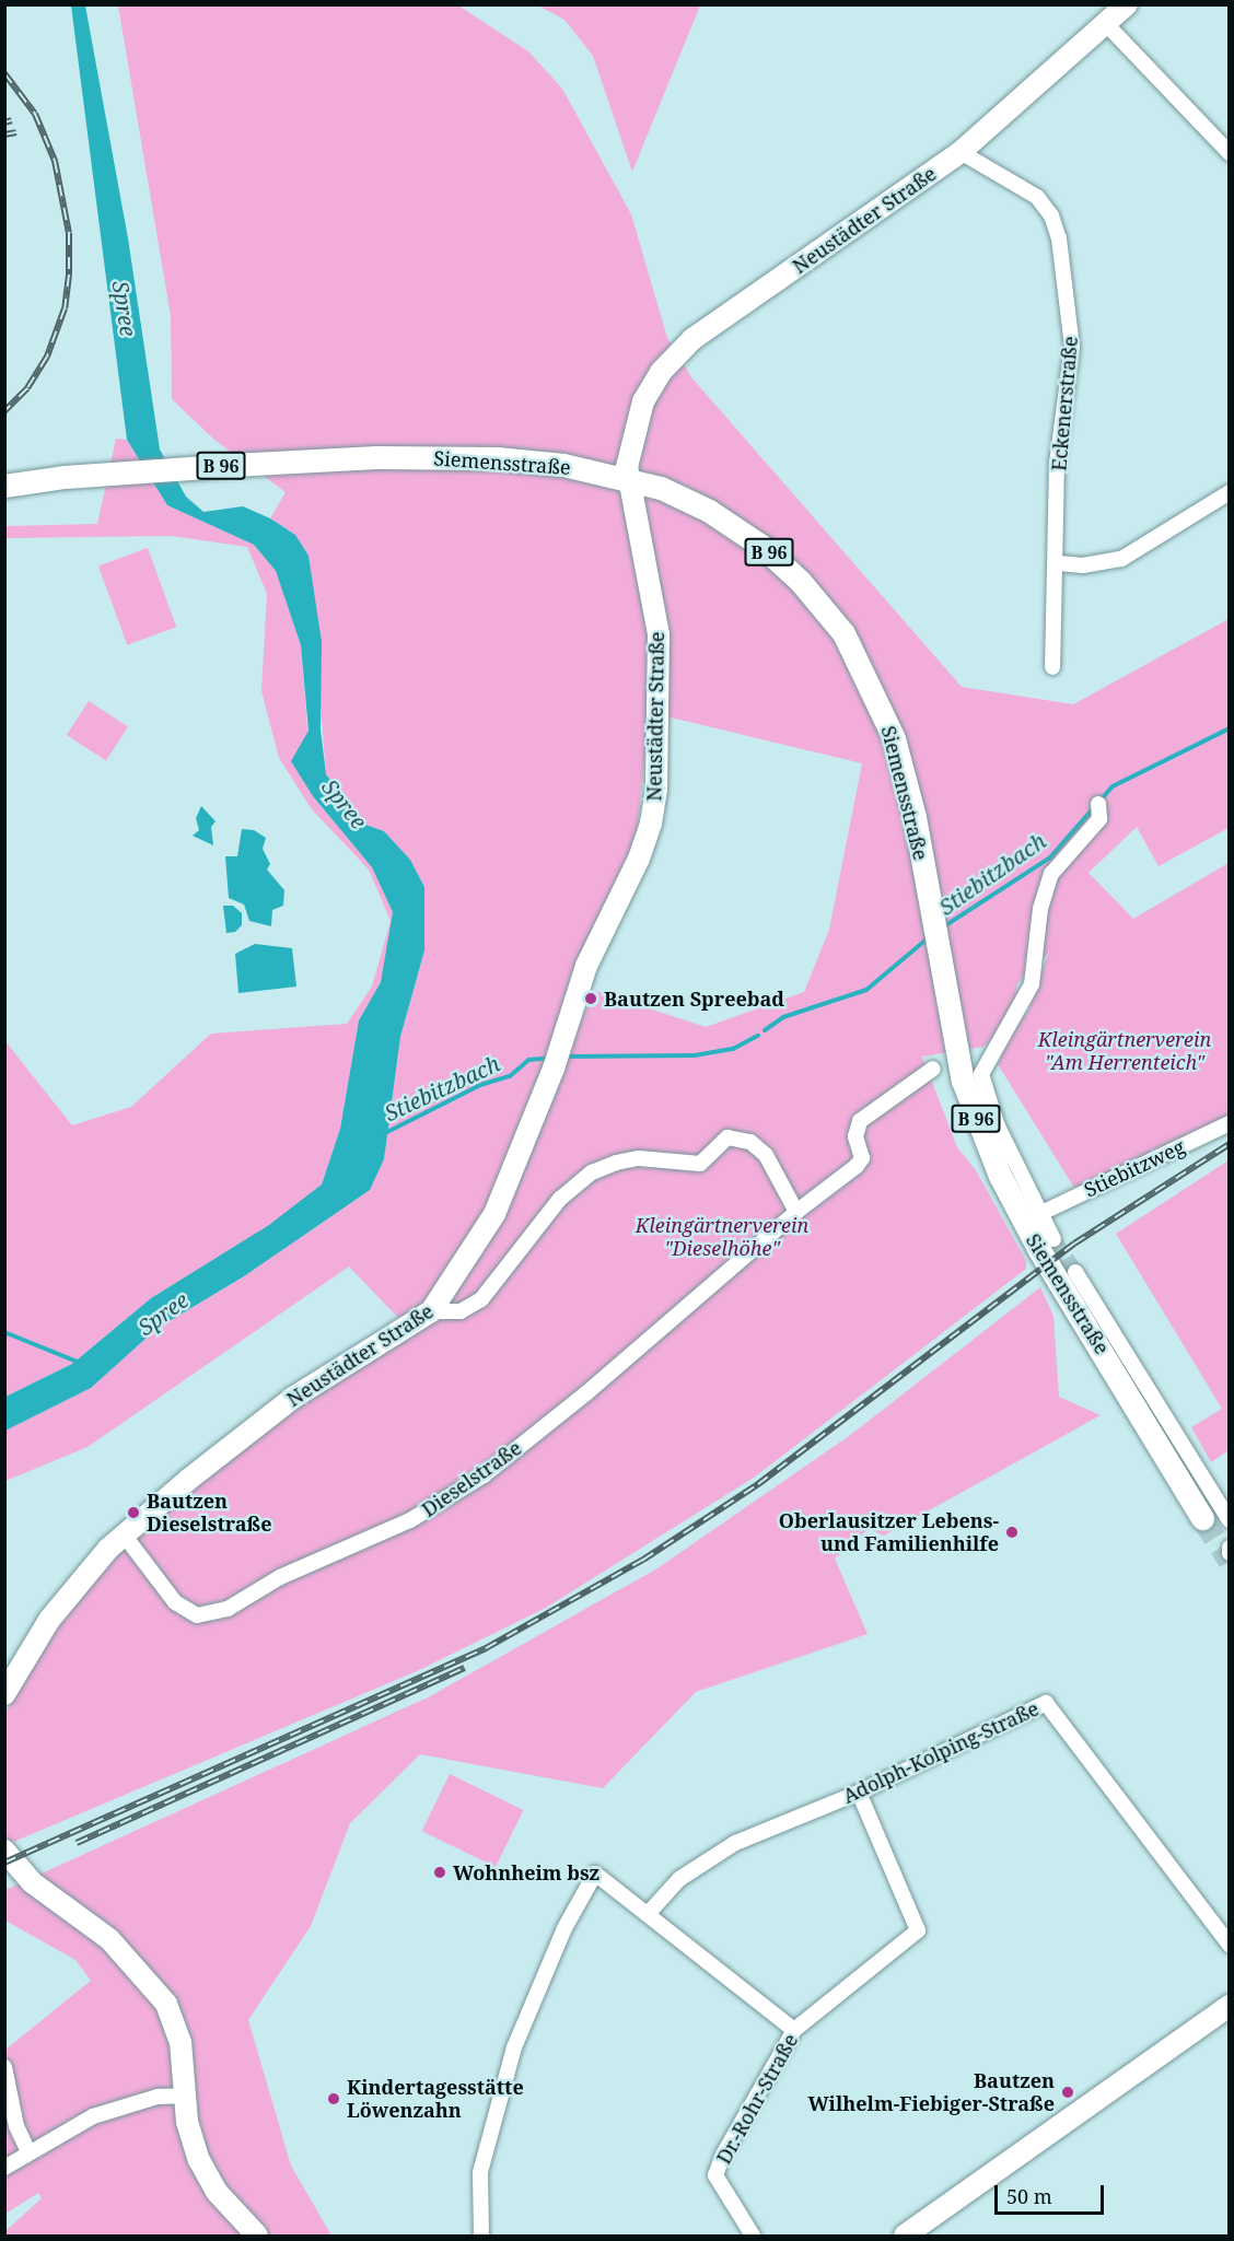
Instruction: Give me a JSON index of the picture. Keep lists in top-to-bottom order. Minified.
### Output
{"streets":{"main road":["Siemensstraße","B 96"],"street":["Neustädter Straße","Eckenerstraße","Stiebitzweg","Dieselstraße","Adolph-Kolping-Straße","Dr.-Rohr-Straße"]},"crossings":[["Neustädter Straße","Eckenerstraße"],["Neustädter Straße","Siemensstraße"],["Neustädter Straße","Dieselstraße"],["Adolph-Kolping-Straße","Dr.-Rohr-Straße"]],"water":["Spree","Stiebitzbach"],"parks":["Kleingärtnerverein \"Am Herrenteich\"","Kleingärtnerverein \"Dieselhöhe\""],"places":["Bautzen Spreebad","Bautzen Dieselstraße","Oberlausitzer Lebens- und Familienhilfe","Wohnheim bsz","Bautzen Wilhelm-Fiebiger-Straße","Kindertagesstätte Löwenzahn"],"scale_bar":"50 m"}
